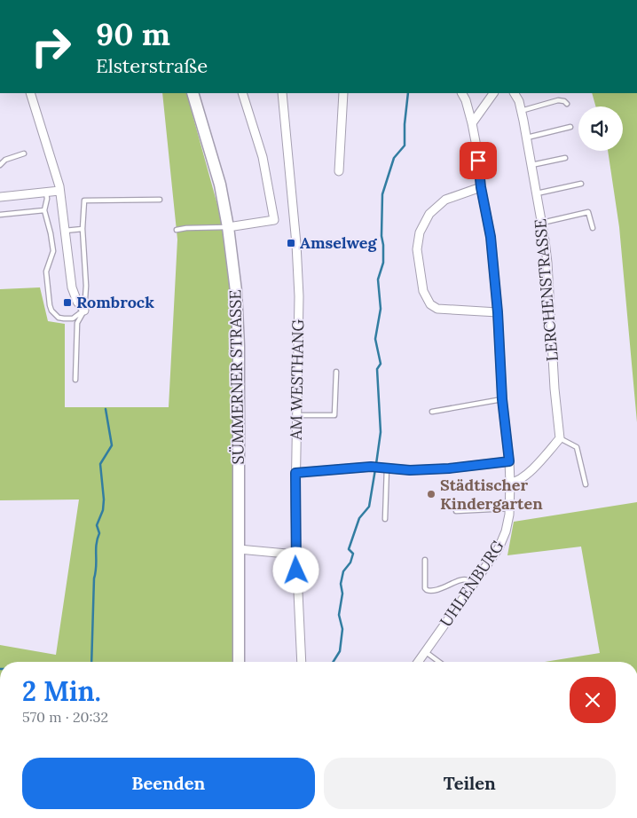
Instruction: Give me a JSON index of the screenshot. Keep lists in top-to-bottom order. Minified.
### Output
{"streets":{"main road":["SÜMMERNER STRASSE"],"street":["LERCHENSTRASSE","AM WESTHANG","UHLENBURG"]},"places":{"transit":["Amselweg","Rombrock"],"other":["Städtischer Kindergarten"]},"page":{"turn":["90 m","Elsterstraße"],"heading":["2 Min.","570 m · 20:32"],"buttons":["Beenden","Teilen"]}}
